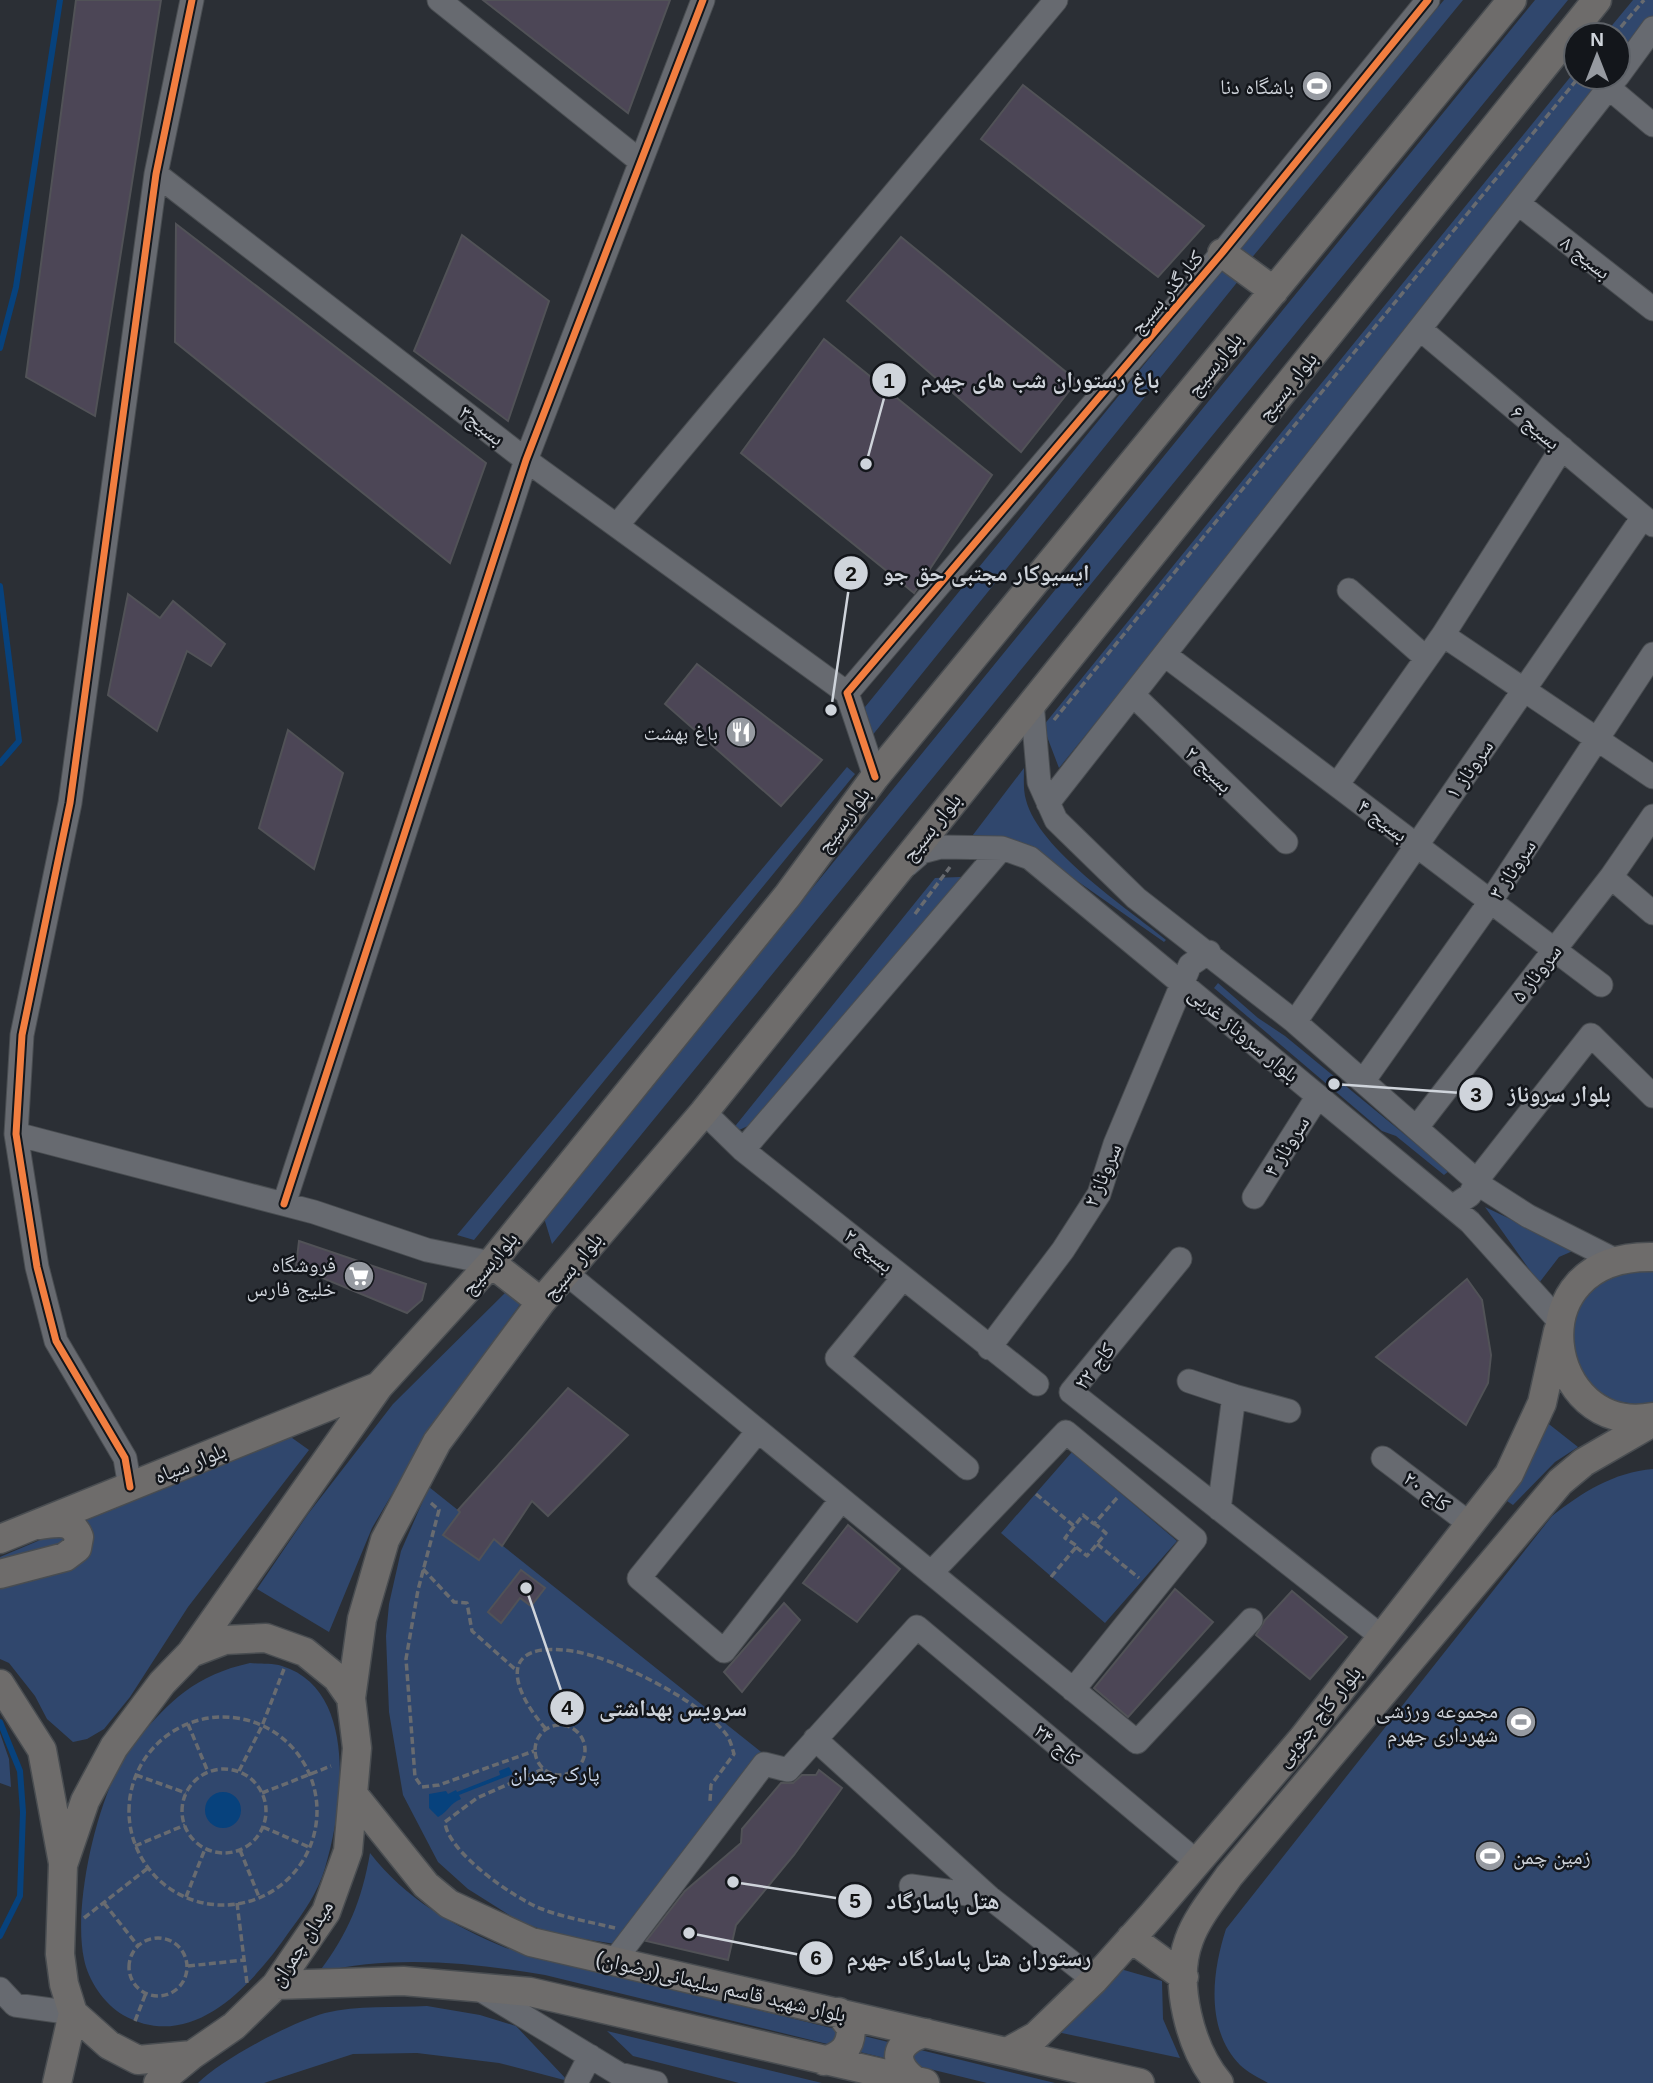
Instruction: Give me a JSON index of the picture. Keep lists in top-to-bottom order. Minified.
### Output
{"streets":{"main road":["بلواربسیج","بلوار بسیج","بلوار سپاه","بلوار کاج جنوبی","میدان چمران","بلوار شهید قاسم سلیمانی(رضوان)"],"street":["بسیج ۸","کنارگذر بسیج","بسیج۳","بسیج ۶","بسیج ۲","سروناز ۱","بسیج ۴","سروناز ۳","سروناز ۵","بلوار سروناز غربی","سروناز ۴","سروناز ۲","کاج ۲۲","کاج ۲۰","کاج ۲۴"]},"crossings":[["کنارگذر بسیج","بسیج۳"],["بلواربسیج","بلوار سپاه"],["بلوار بسیج","بسیج ۲"],["بلوار بسیج","بلوار سروناز غربی"],["بلوار بسیج","میدان چمران"],["بسیج ۶","سروناز ۱"],["بسیج ۲","سروناز ۲"],["سروناز ۱","بسیج ۴"],["سروناز ۱","بلوار سروناز غربی"],["بسیج ۴","سروناز ۳"],["بسیج ۴","سروناز ۵"],["سروناز ۳","بلوار سروناز غربی"],["سروناز ۵","بلوار سروناز غربی"],["بلوار سروناز غربی","سروناز ۴"],["بلوار سروناز غربی","سروناز ۲"],["بلوار سروناز غربی","بلوار کاج جنوبی"],["کاج ۲۲","بلوار کاج جنوبی"],["کاج ۲۰","بلوار کاج جنوبی"],["بلوار کاج جنوبی","کاج ۲۴"],["بلوار کاج جنوبی","بلوار شهید قاسم سلیمانی(رضوان)"],["میدان چمران","بلوار شهید قاسم سلیمانی(رضوان)"]],"parks":["پارک چمران"],"places":{"sports":["باشگاه دنا","مجموعه ورزشی شهرداری جهرم","زمین چمن"],"other":["باغ رستوران شب های جهرم","ایسیوکار مجتبی حق جو","بلوار سروناز","سرویس بهداشتی","هتل پاسارگاد","رستوران هتل پاسارگاد جهرم"],"restaurant":["باغ بهشت"],"supermarket":["فروشگاه خلیج فارس"]},"north":"top"}
